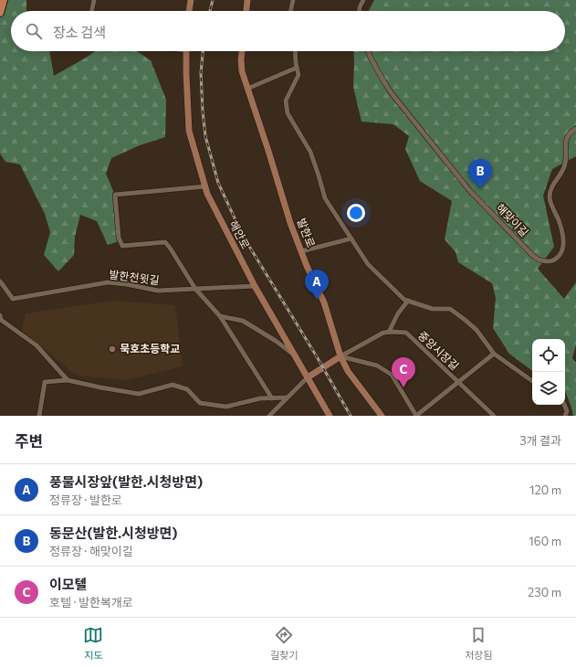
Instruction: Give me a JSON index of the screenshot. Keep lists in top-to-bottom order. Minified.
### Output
{"streets":{"street":["해맞이길","발한로","해안로","발한천윗길","중앙시장길"]},"crossings":[["발한로","중앙시장길"],["해안로","발한천윗길"]],"places":["묵호초등학교"],"page":{"search":"장소 검색","pins":["B","A","C"],"heading":["주변","3개 결과"],"list":[{"mark":"A","name":"풍물시장앞(발한.시청방면)","note":"정류장 · 발한로","value":"120 m"},{"mark":"B","name":"동문산(발한.시청방면)","note":"정류장 · 해맞이길","value":"160 m"},{"mark":"C","name":"이모텔","note":"호텔 · 발한복개로","value":"230 m"}],"nav":["지도","길찾기","저장됨"]}}
